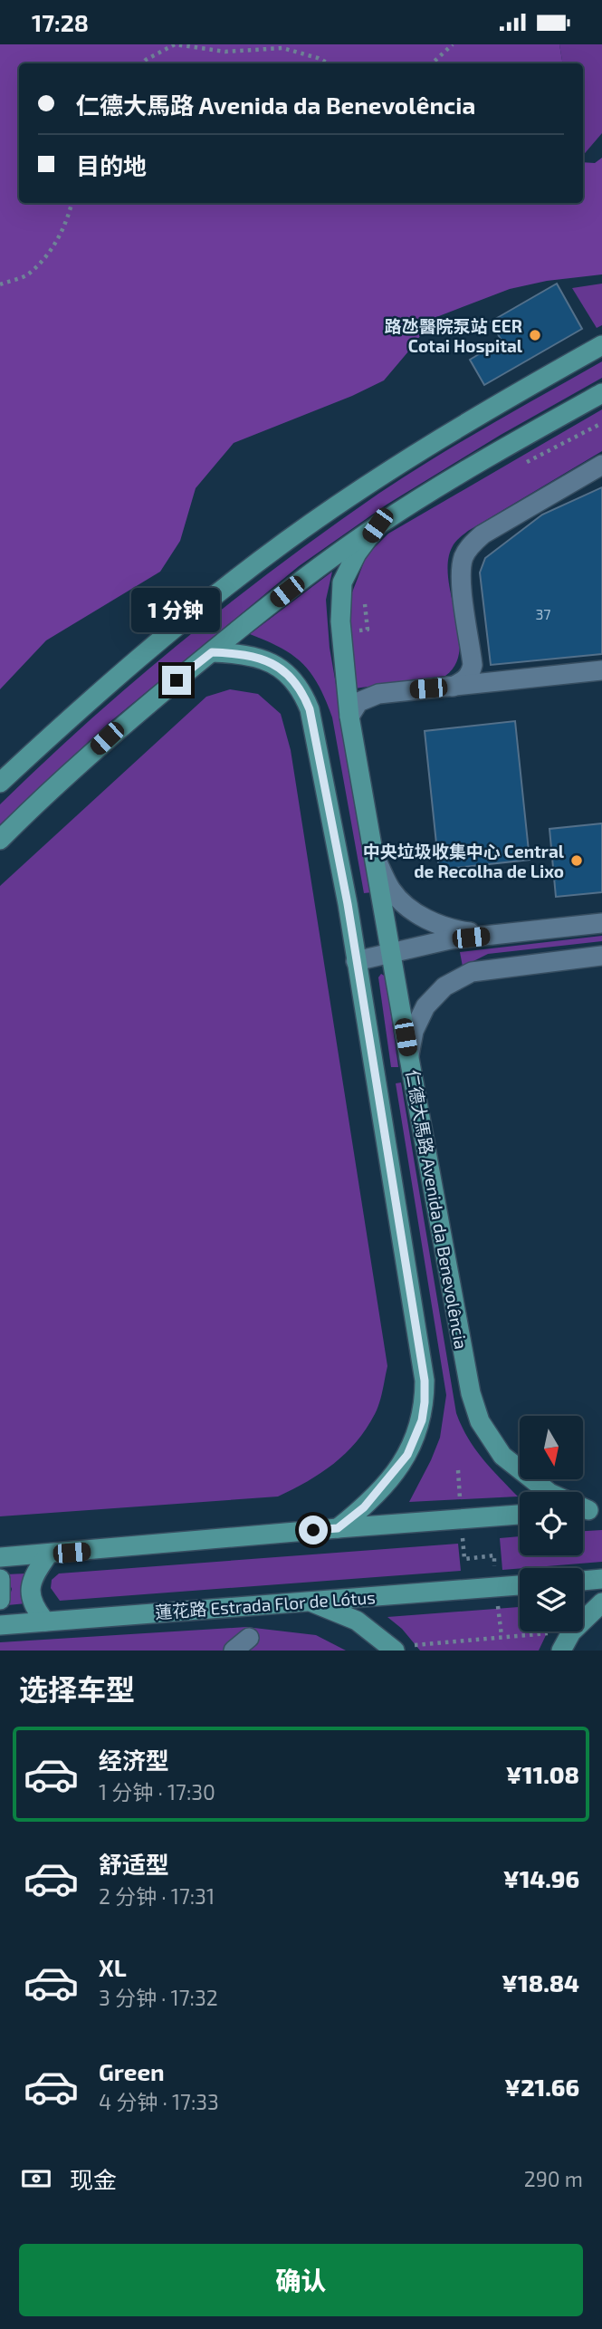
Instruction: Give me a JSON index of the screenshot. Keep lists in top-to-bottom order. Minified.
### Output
{"streets":{"main road":["仁德大馬路 Avenida da Benevolência","蓮花路 Estrada Flor de Lótus"]},"places":["路氹醫院泵站 EER Cotai Hospital","中央垃圾收集中心 Central de Recolha de Lixo"],"house_numbers":["37"],"north":"bottom","page":{"status":"17:28","banner":["仁德大馬路 Avenida da Benevolência","目的地"],"bubble":"1 分钟","heading":"选择车型","list":[{"name":"经济型","note":"1 分钟 · 17:30","value":"¥11.08"},{"name":"舒适型","note":"2 分钟 · 17:31","value":"¥14.96"},{"name":"XL","note":"3 分钟 · 17:32","value":"¥18.84"},{"name":"Green","note":"4 分钟 · 17:33","value":"¥21.66"}],"pay":["现金","290 m"],"buttons":"确认"}}
